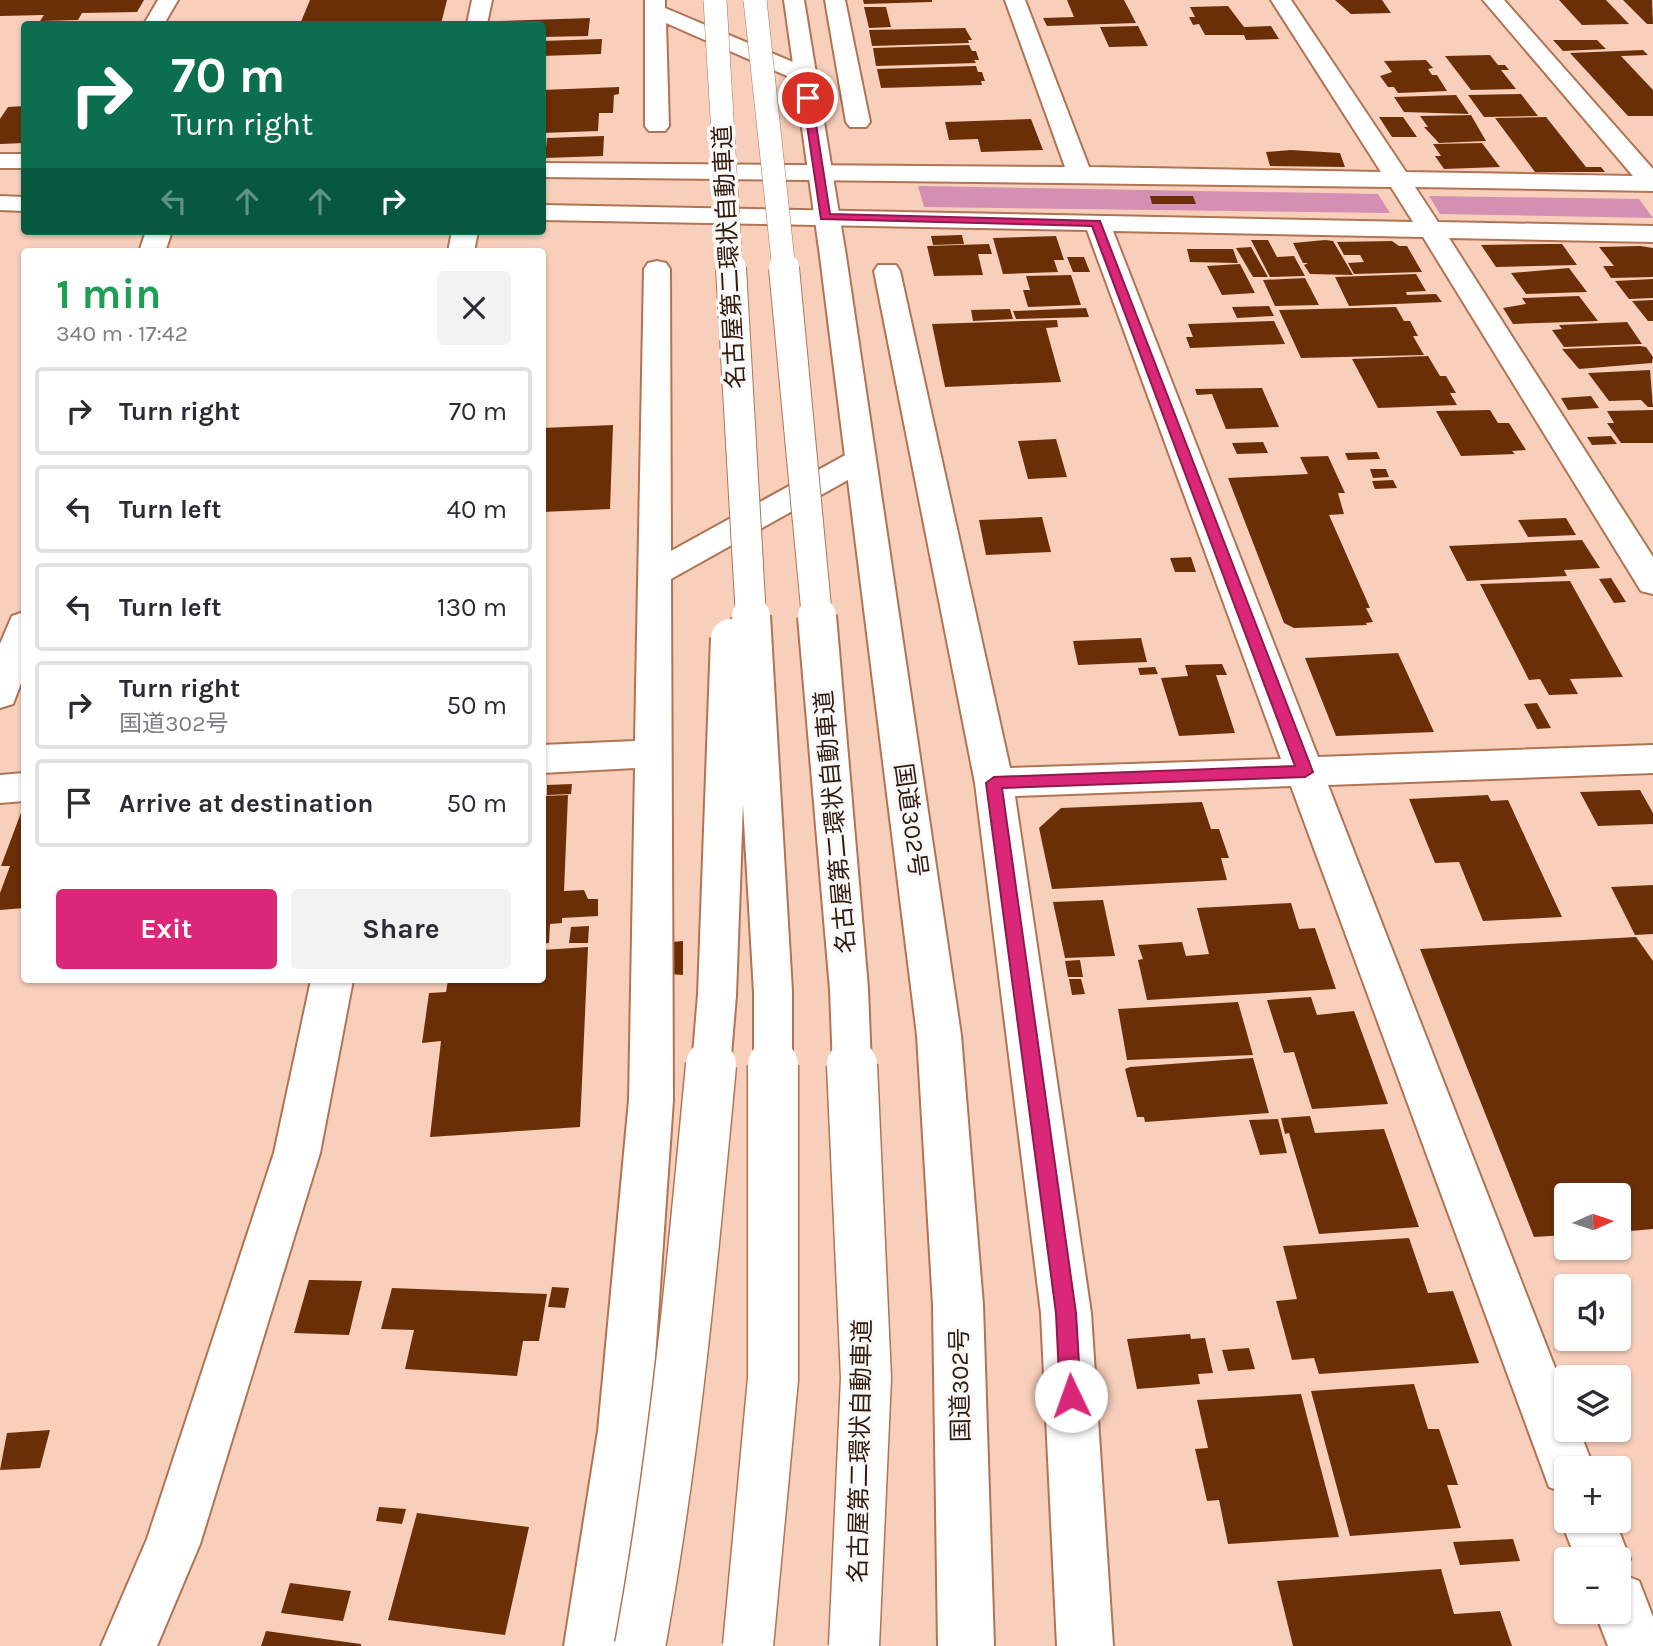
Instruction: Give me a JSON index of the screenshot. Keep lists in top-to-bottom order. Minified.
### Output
{"streets":{"main road":["名古屋第二環状自動車道","国道302号"]},"north":"right","page":{"turn":["70 m","Turn right"],"heading":["1 min","340 m · 17:42"],"list":[{"name":"Turn right","value":"70 m"},{"name":"Turn left","value":"40 m"},{"name":"Turn left","value":"130 m"},{"name":"Turn right","note":"国道302号","value":"50 m"},{"name":"Arrive at destination","value":"50 m"}],"buttons":["Exit","Share"],"map_buttons":["+","−"]}}
